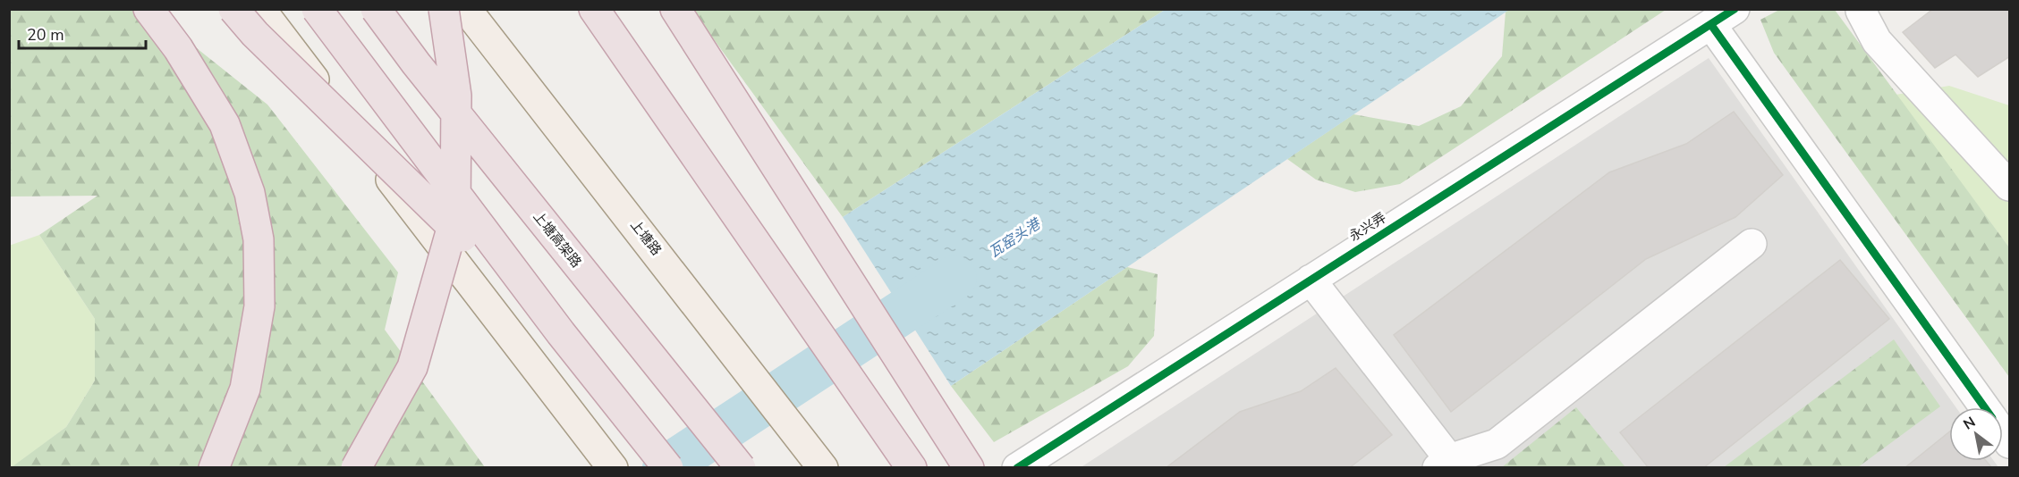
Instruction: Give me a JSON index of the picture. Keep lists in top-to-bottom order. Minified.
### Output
{"streets":{"highway":["上塘高架路"],"main road":["上塘路"],"street":["永兴弄"]},"water":["瓦窑头港"],"scale_bar":"20 m","north":"top left"}
